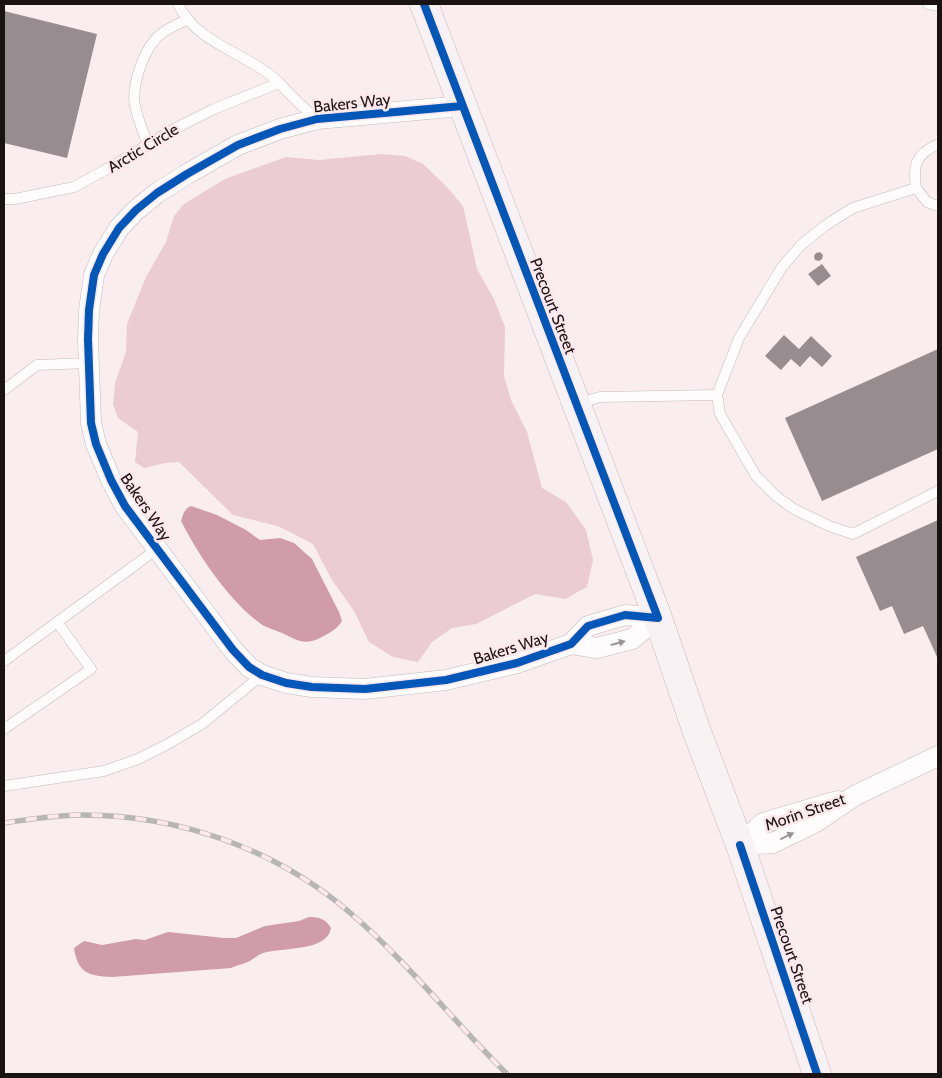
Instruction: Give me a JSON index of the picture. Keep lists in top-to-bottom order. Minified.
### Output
{"streets":{"main road":["Precourt Street"],"street":["Bakers Way","Morin Street"],"lane":["Arctic Circle"]},"crossings":[["Bakers Way","Precourt Street"],["Precourt Street","Morin Street"]]}
